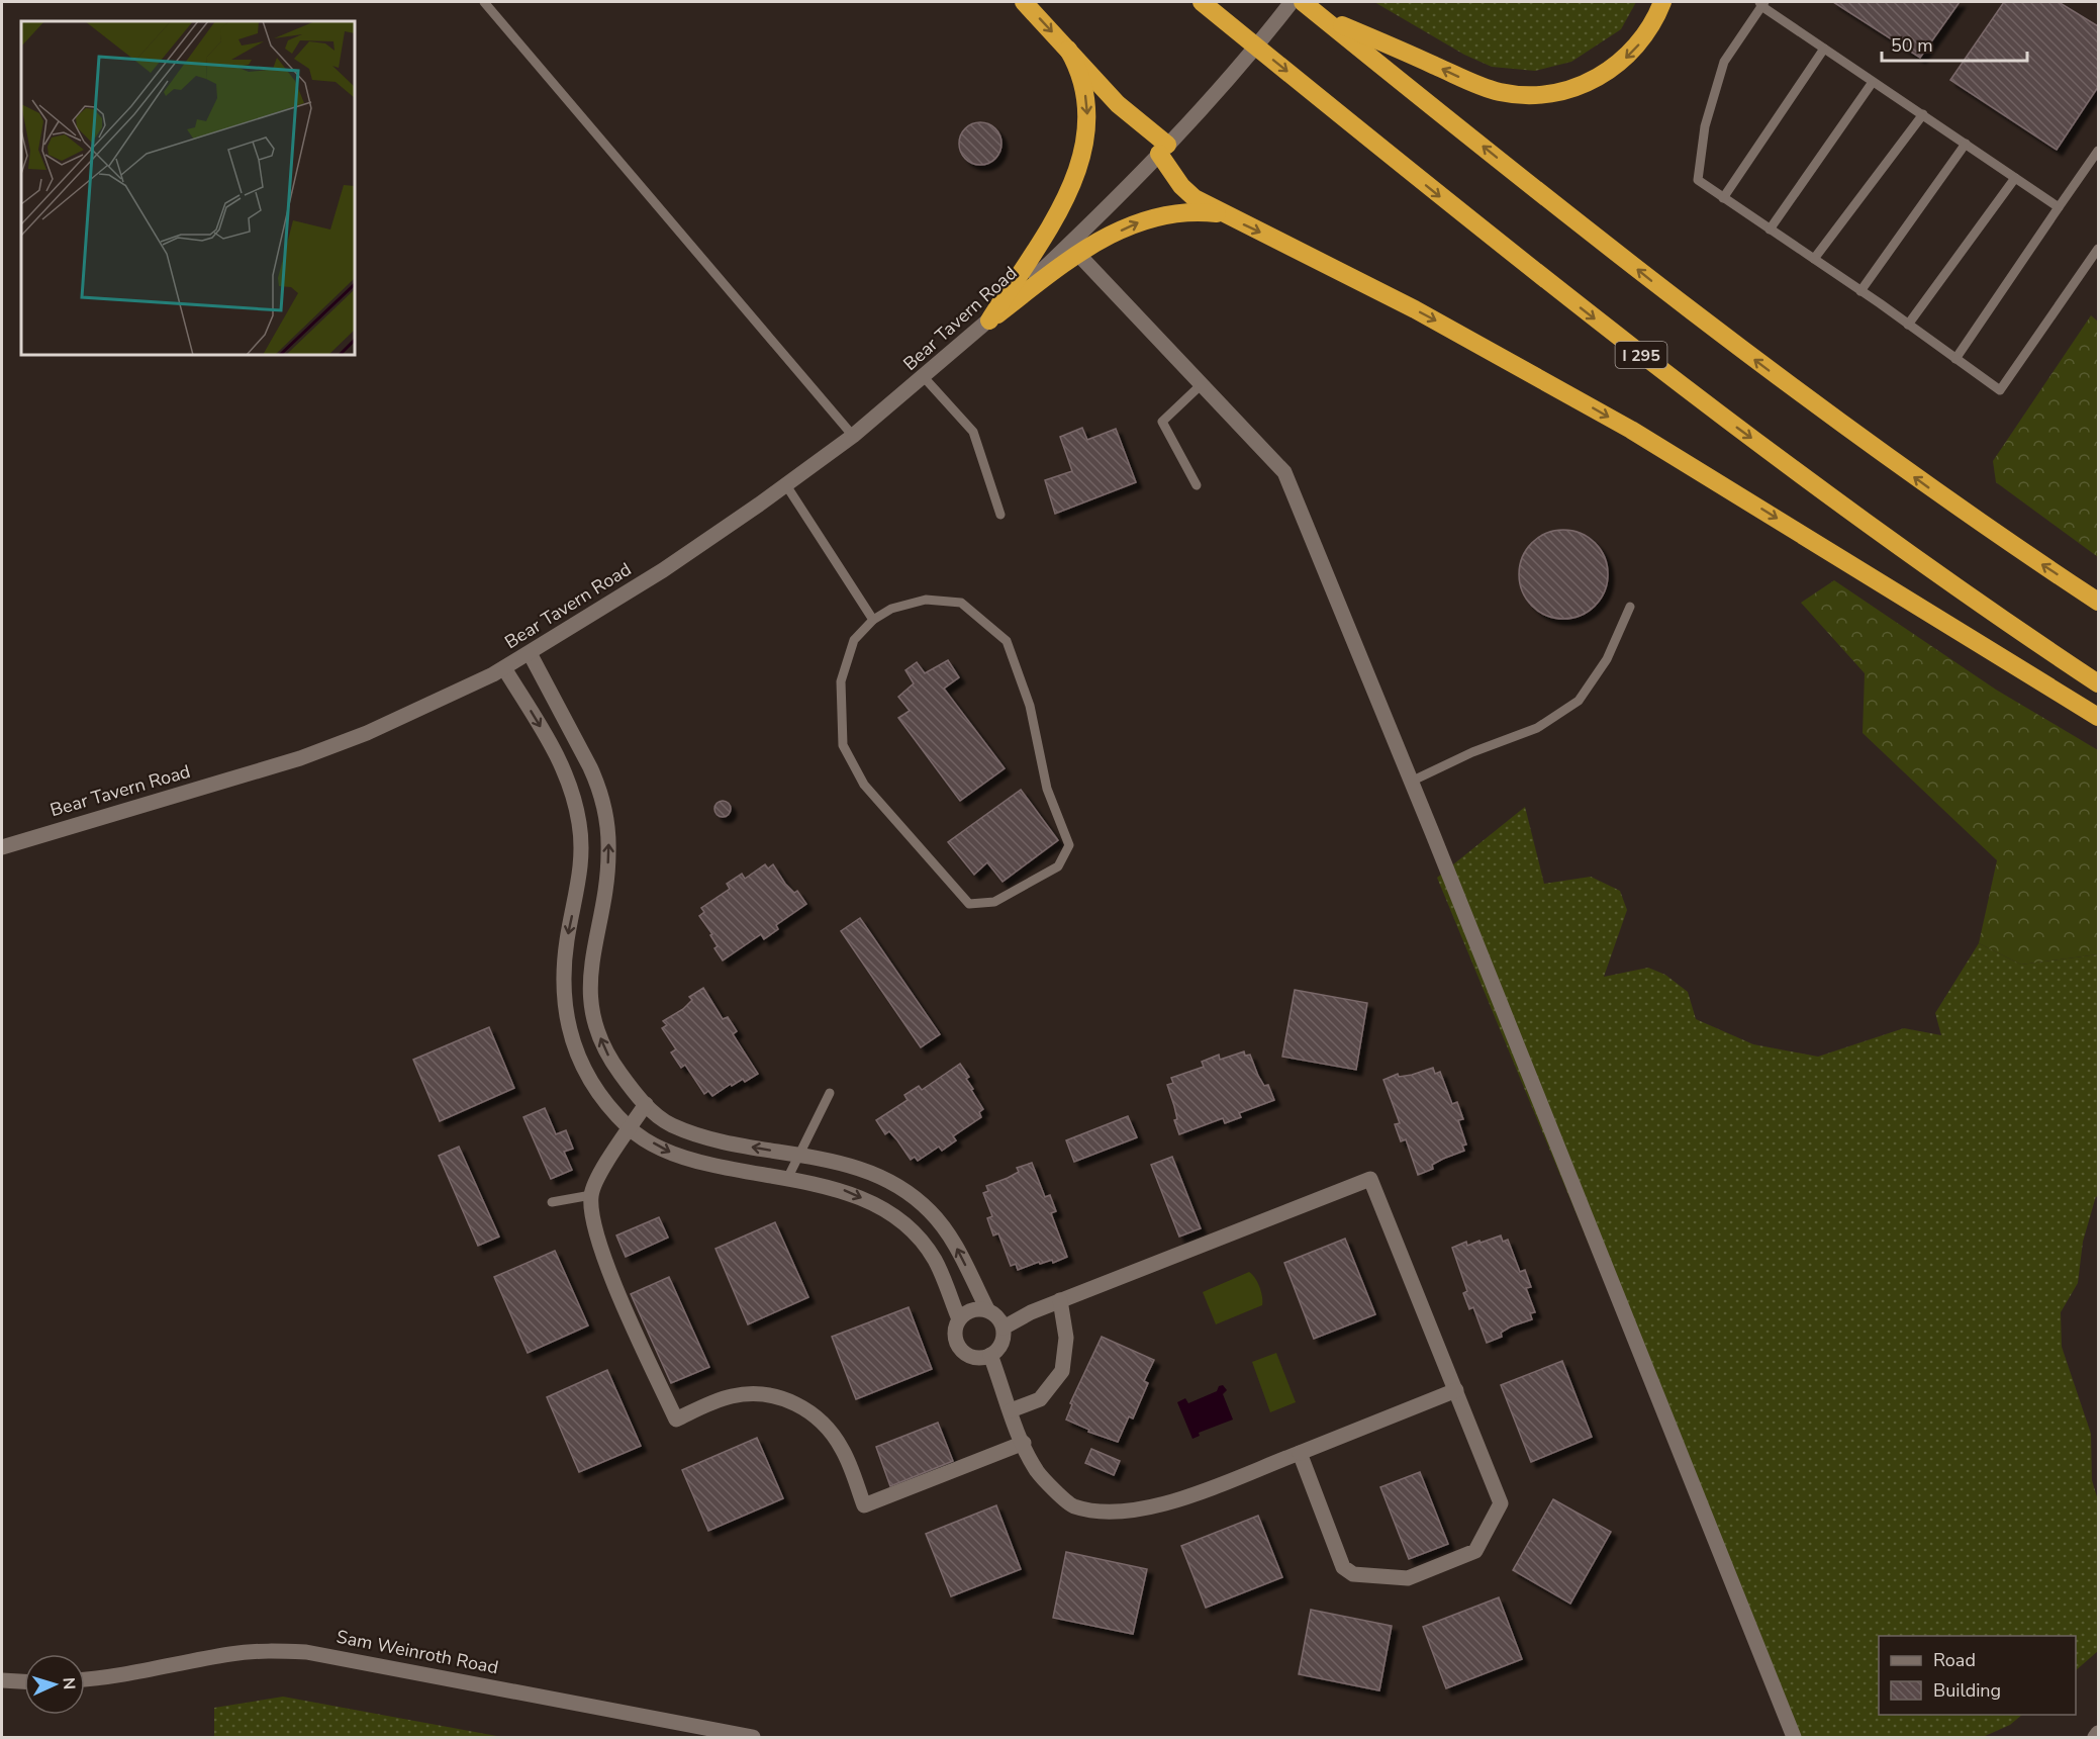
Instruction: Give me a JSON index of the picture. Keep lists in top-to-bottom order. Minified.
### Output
{"streets":{"highway":["I 295"],"street":["Bear Tavern Road","Sam Weinroth Road"]},"legend":["Road","Building"],"scale_bar":"50 m","north":"right"}
